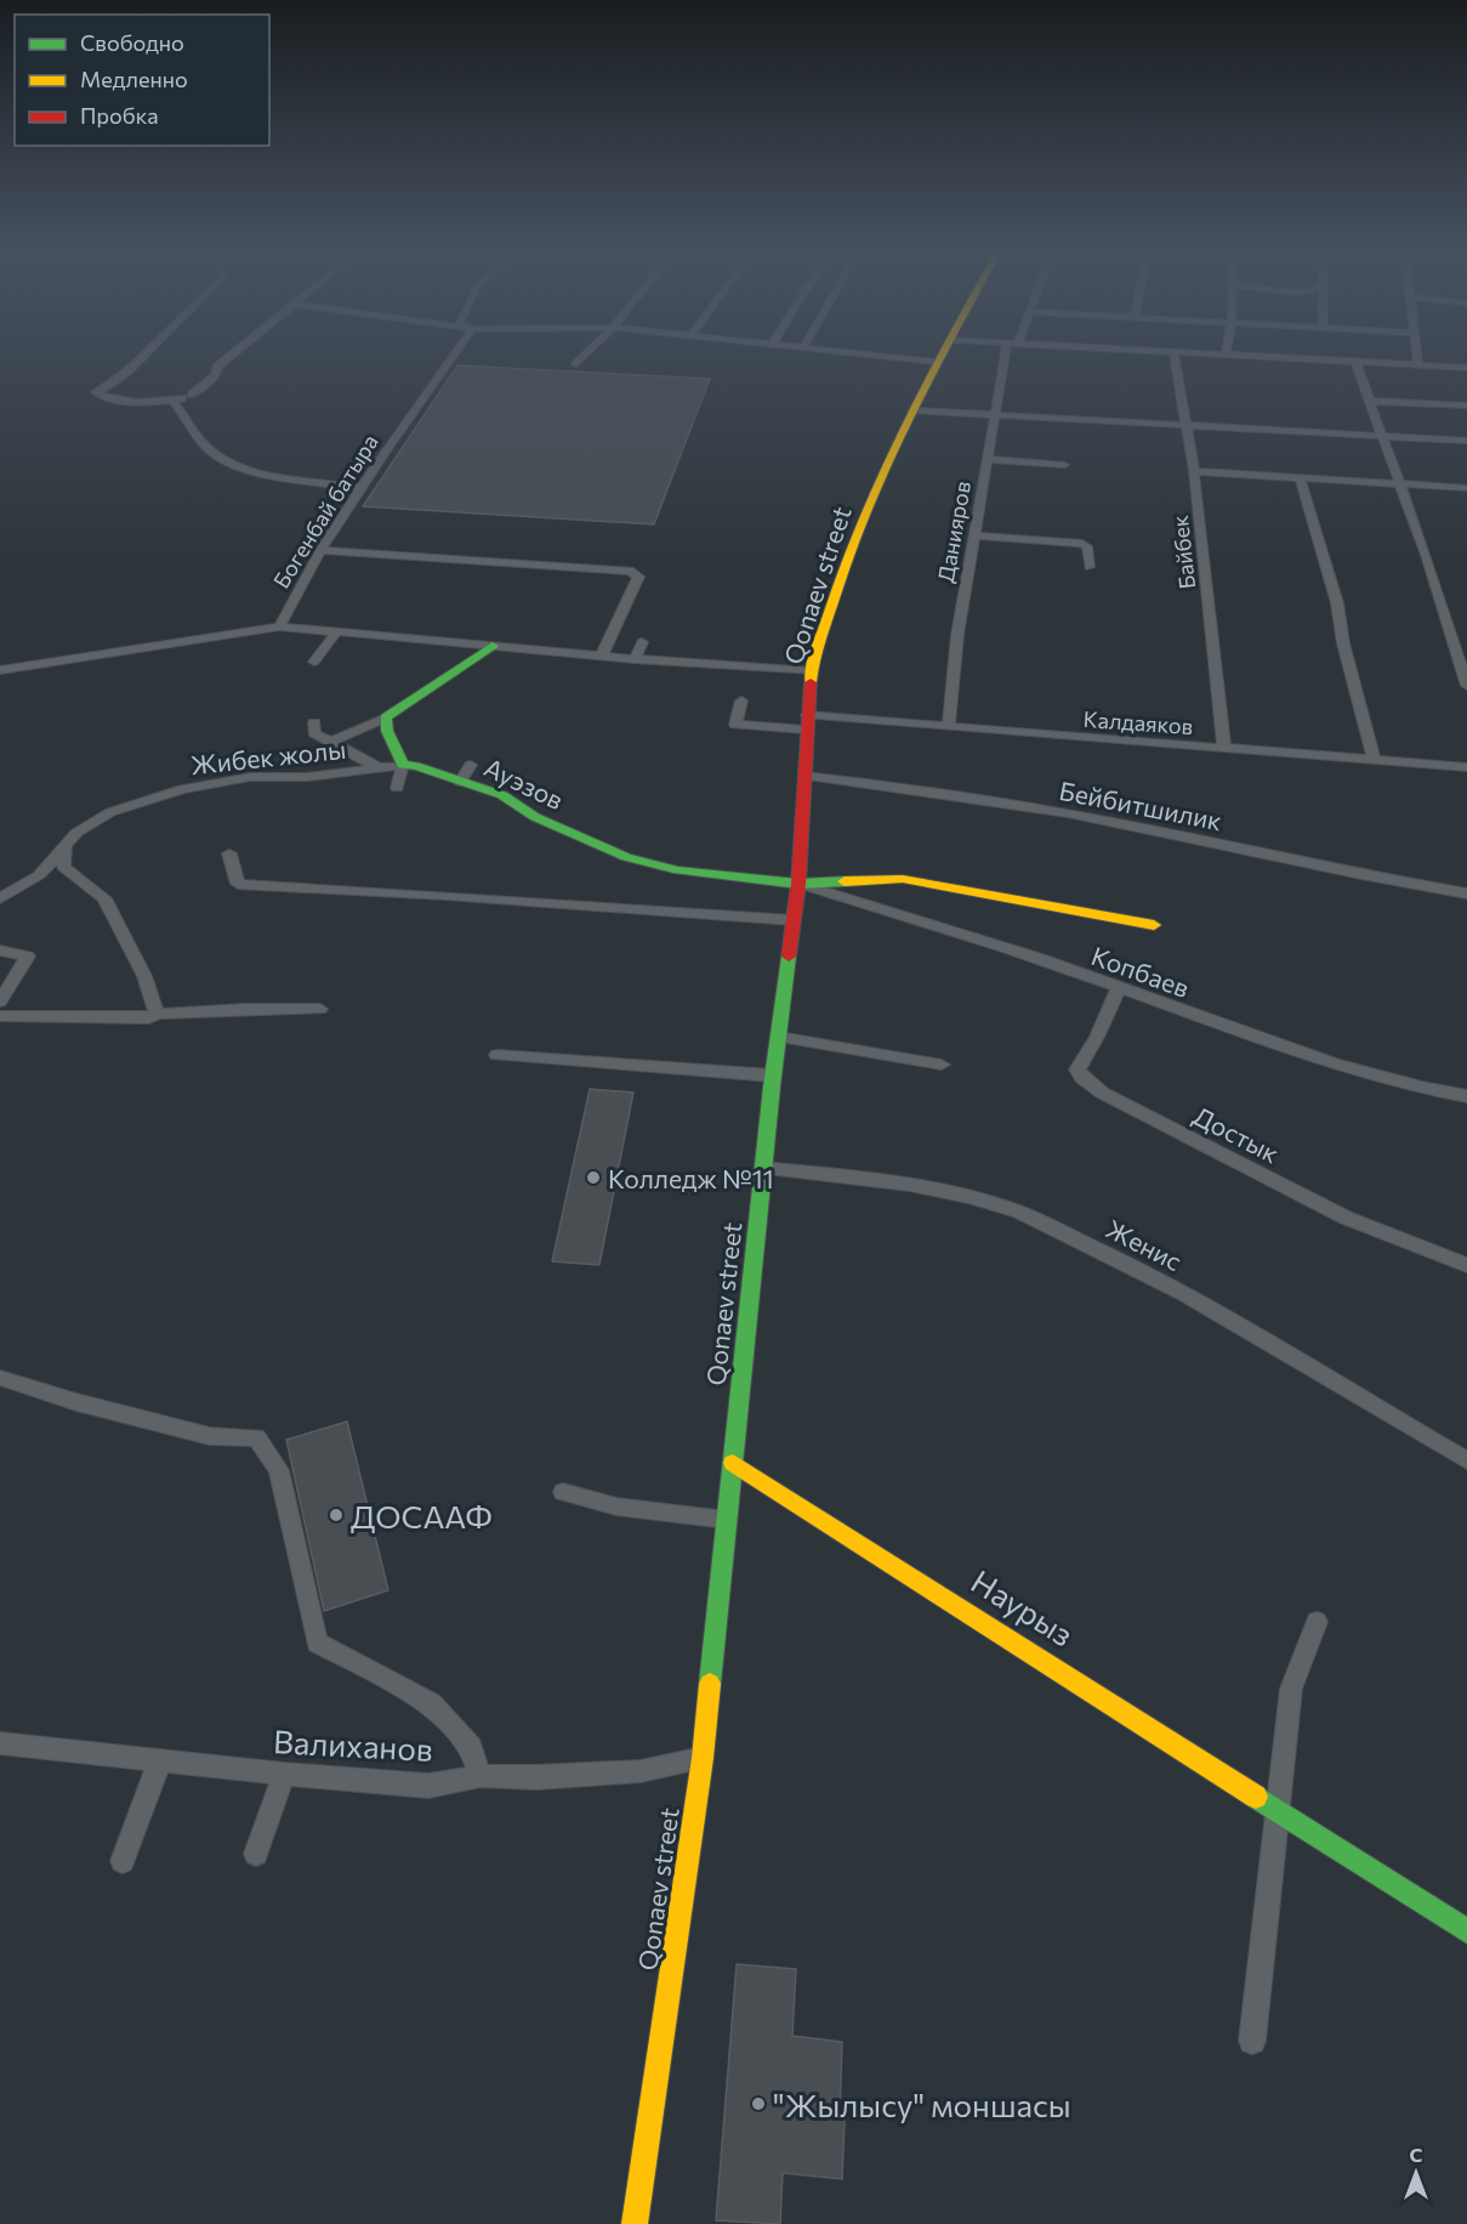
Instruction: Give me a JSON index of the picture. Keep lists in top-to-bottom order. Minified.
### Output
{"streets":{"main road":["Qonaev street","Ауэзов","Наурыз"],"street":["Богенбай батыра","Данияров","Байбек","Калдаяков","Жибек жолы","Бейбитшилик","Копбаев","Достык","Женис","Валиханов"]},"crossings":[["Данияров","Калдаяков"],["Байбек","Калдаяков"],["Qonaev street","Калдаяков"],["Qonaev street","Ауэзов"],["Qonaev street","Бейбитшилик"],["Qonaev street","Копбаев"],["Qonaev street","Женис"],["Qonaev street","Наурыз"],["Qonaev street","Валиханов"],["Жибек жолы","Ауэзов"],["Ауэзов","Копбаев"],["Копбаев","Достык"]],"places":["Колледж №11","ДОСААФ","\"Жылысу\" моншасы"],"legend":["Свободно","Медленно","Пробка"],"north":"top"}
